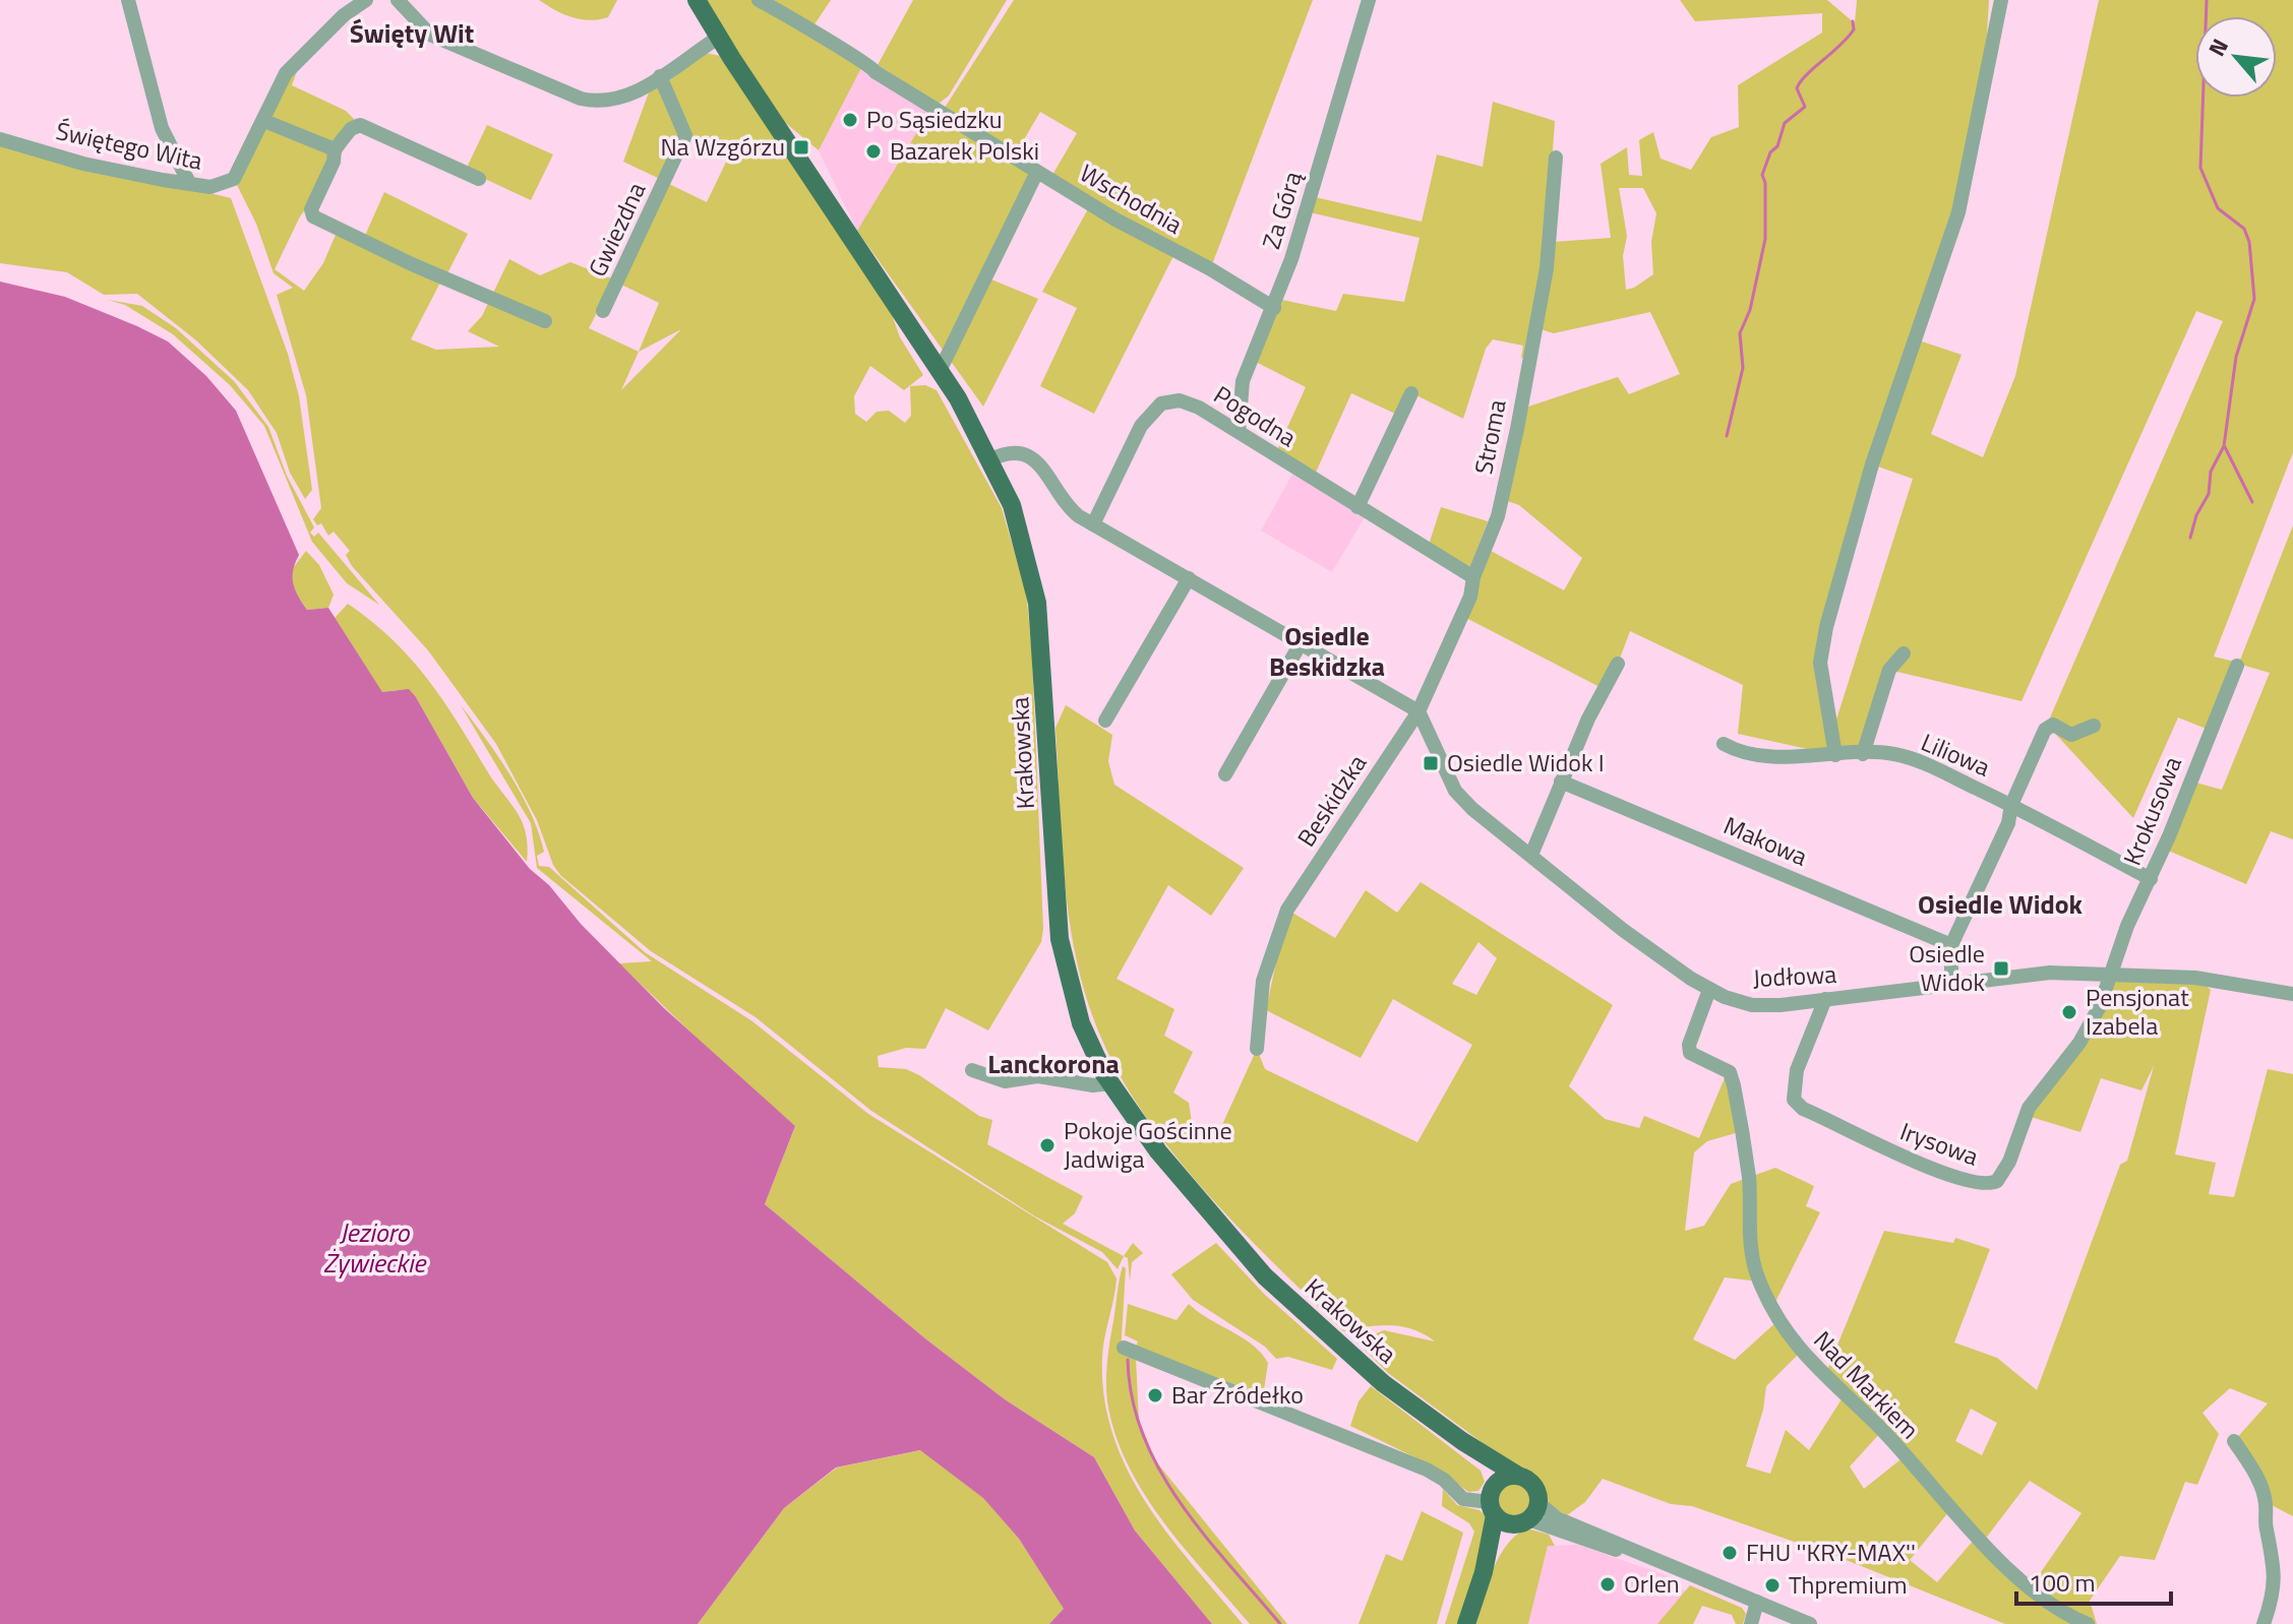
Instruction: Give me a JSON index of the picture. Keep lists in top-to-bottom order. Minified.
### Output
{"streets":{"main road":["Krakowska"],"street":["Świętego Wita","Wschodnia","Za Górą","Gwiezdna","Pogodna","Stroma","Liliowa","Beskidzka","Krokusowa","Makowa","Jodłowa","Irysowa","Nad Markiem"]},"crossings":[["Wschodnia","Za Górą"],["Za Górą","Pogodna"],["Pogodna","Stroma"],["Stroma","Beskidzka"],["Stroma","Jodłowa"],["Liliowa","Krokusowa"],["Beskidzka","Jodłowa"],["Krokusowa","Jodłowa"],["Krokusowa","Irysowa"],["Jodłowa","Irysowa"],["Jodłowa","Nad Markiem"]],"districts":["Święty Wit","Osiedle Beskidzka","Osiedle Widok","Lanckorona"],"water":["Jezioro Żywieckie"],"places":{"other":["Po Sąsiedzku","Bazarek Polski","Pensjonat Izabela","Pokoje Gościnne Jadwiga","Bar Źródełko","FHU ''KRY-MAX''","Orlen","Thpremium"],"transit":["Na Wzgórzu","Osiedle Widok I","Osiedle Widok"]},"scale_bar":"100 m","north":"top left"}
